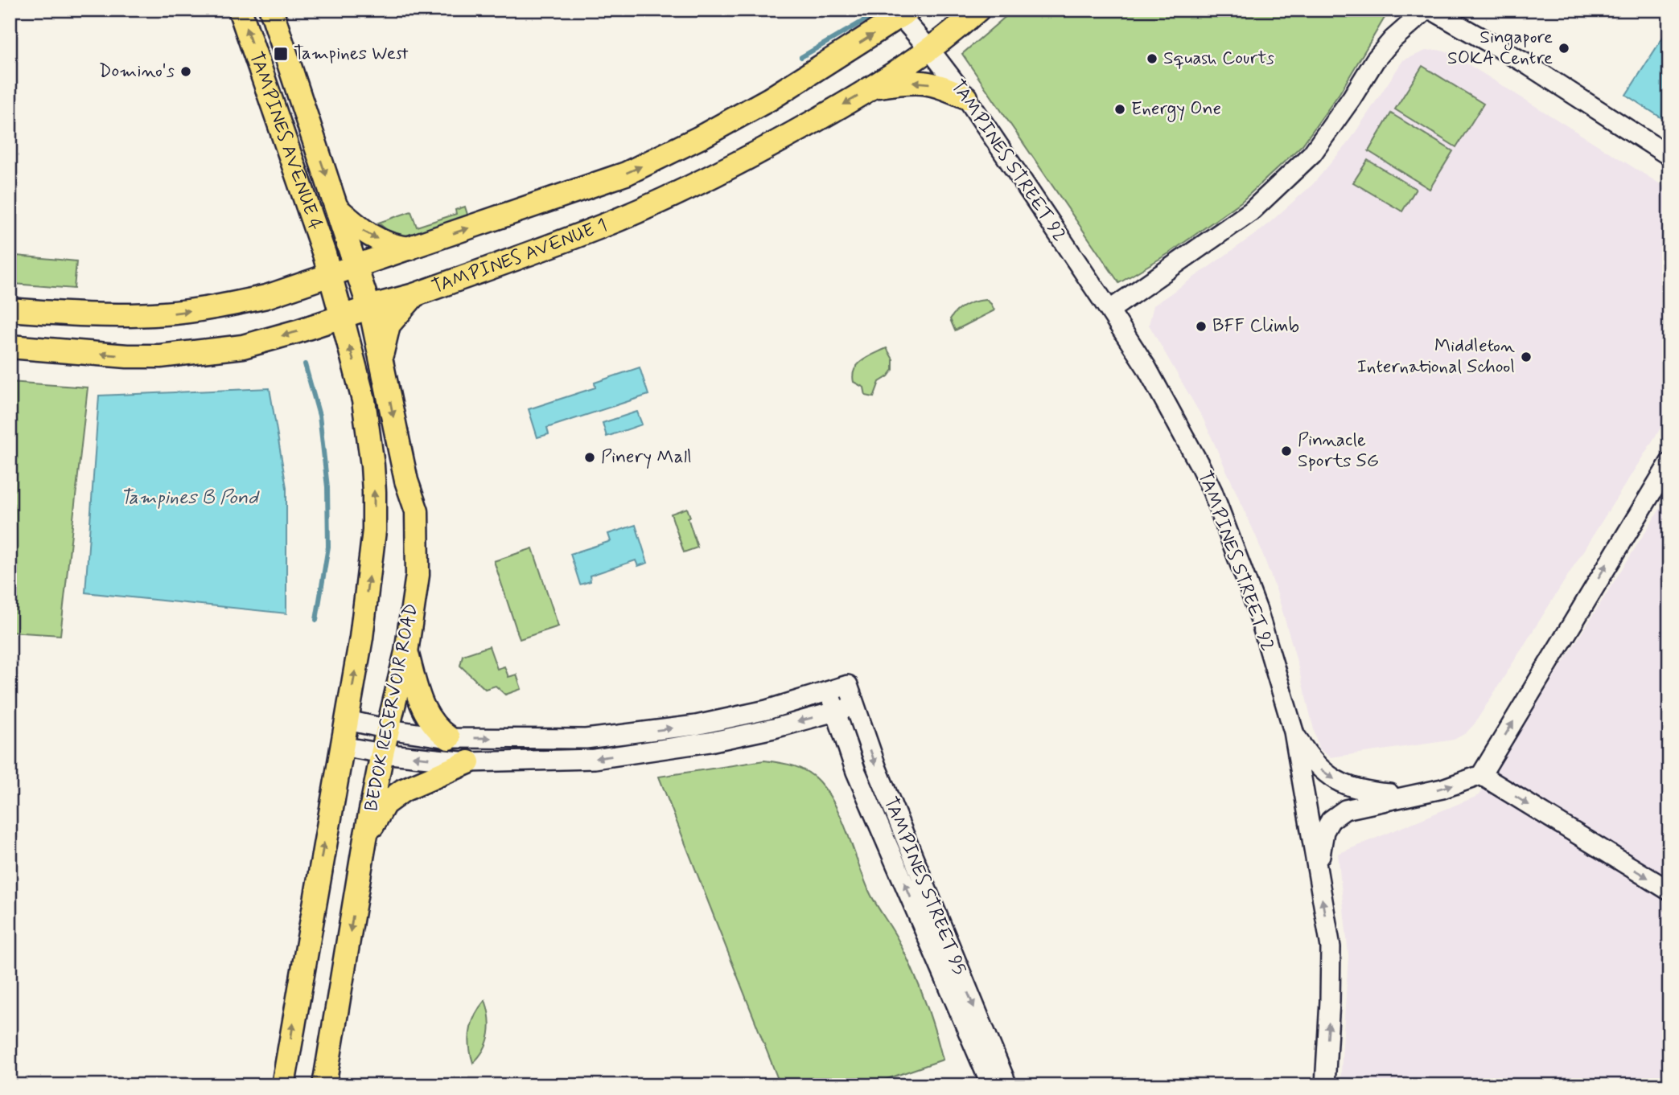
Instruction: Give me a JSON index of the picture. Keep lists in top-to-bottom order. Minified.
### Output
{"streets":{"main road":["TAMPINES AVENUE 4","TAMPINES AVENUE 1","BEDOK RESERVOIR ROAD"],"street":["TAMPINES STREET 92","TAMPINES STREET 95"]},"crossings":[["TAMPINES AVENUE 4","BEDOK RESERVOIR ROAD"],["TAMPINES STREET 92","TAMPINES AVENUE 1"],["TAMPINES AVENUE 1","BEDOK RESERVOIR ROAD"]],"water":["Tampines B Pond"],"places":{"other":["Singapore SOKA Centre","Squash Courts","Domino's","Energy One","BFF Climb","Middleton International School","Pinnacle Sports SG","Pinery Mall"],"transit":["Tampines West"]}}
